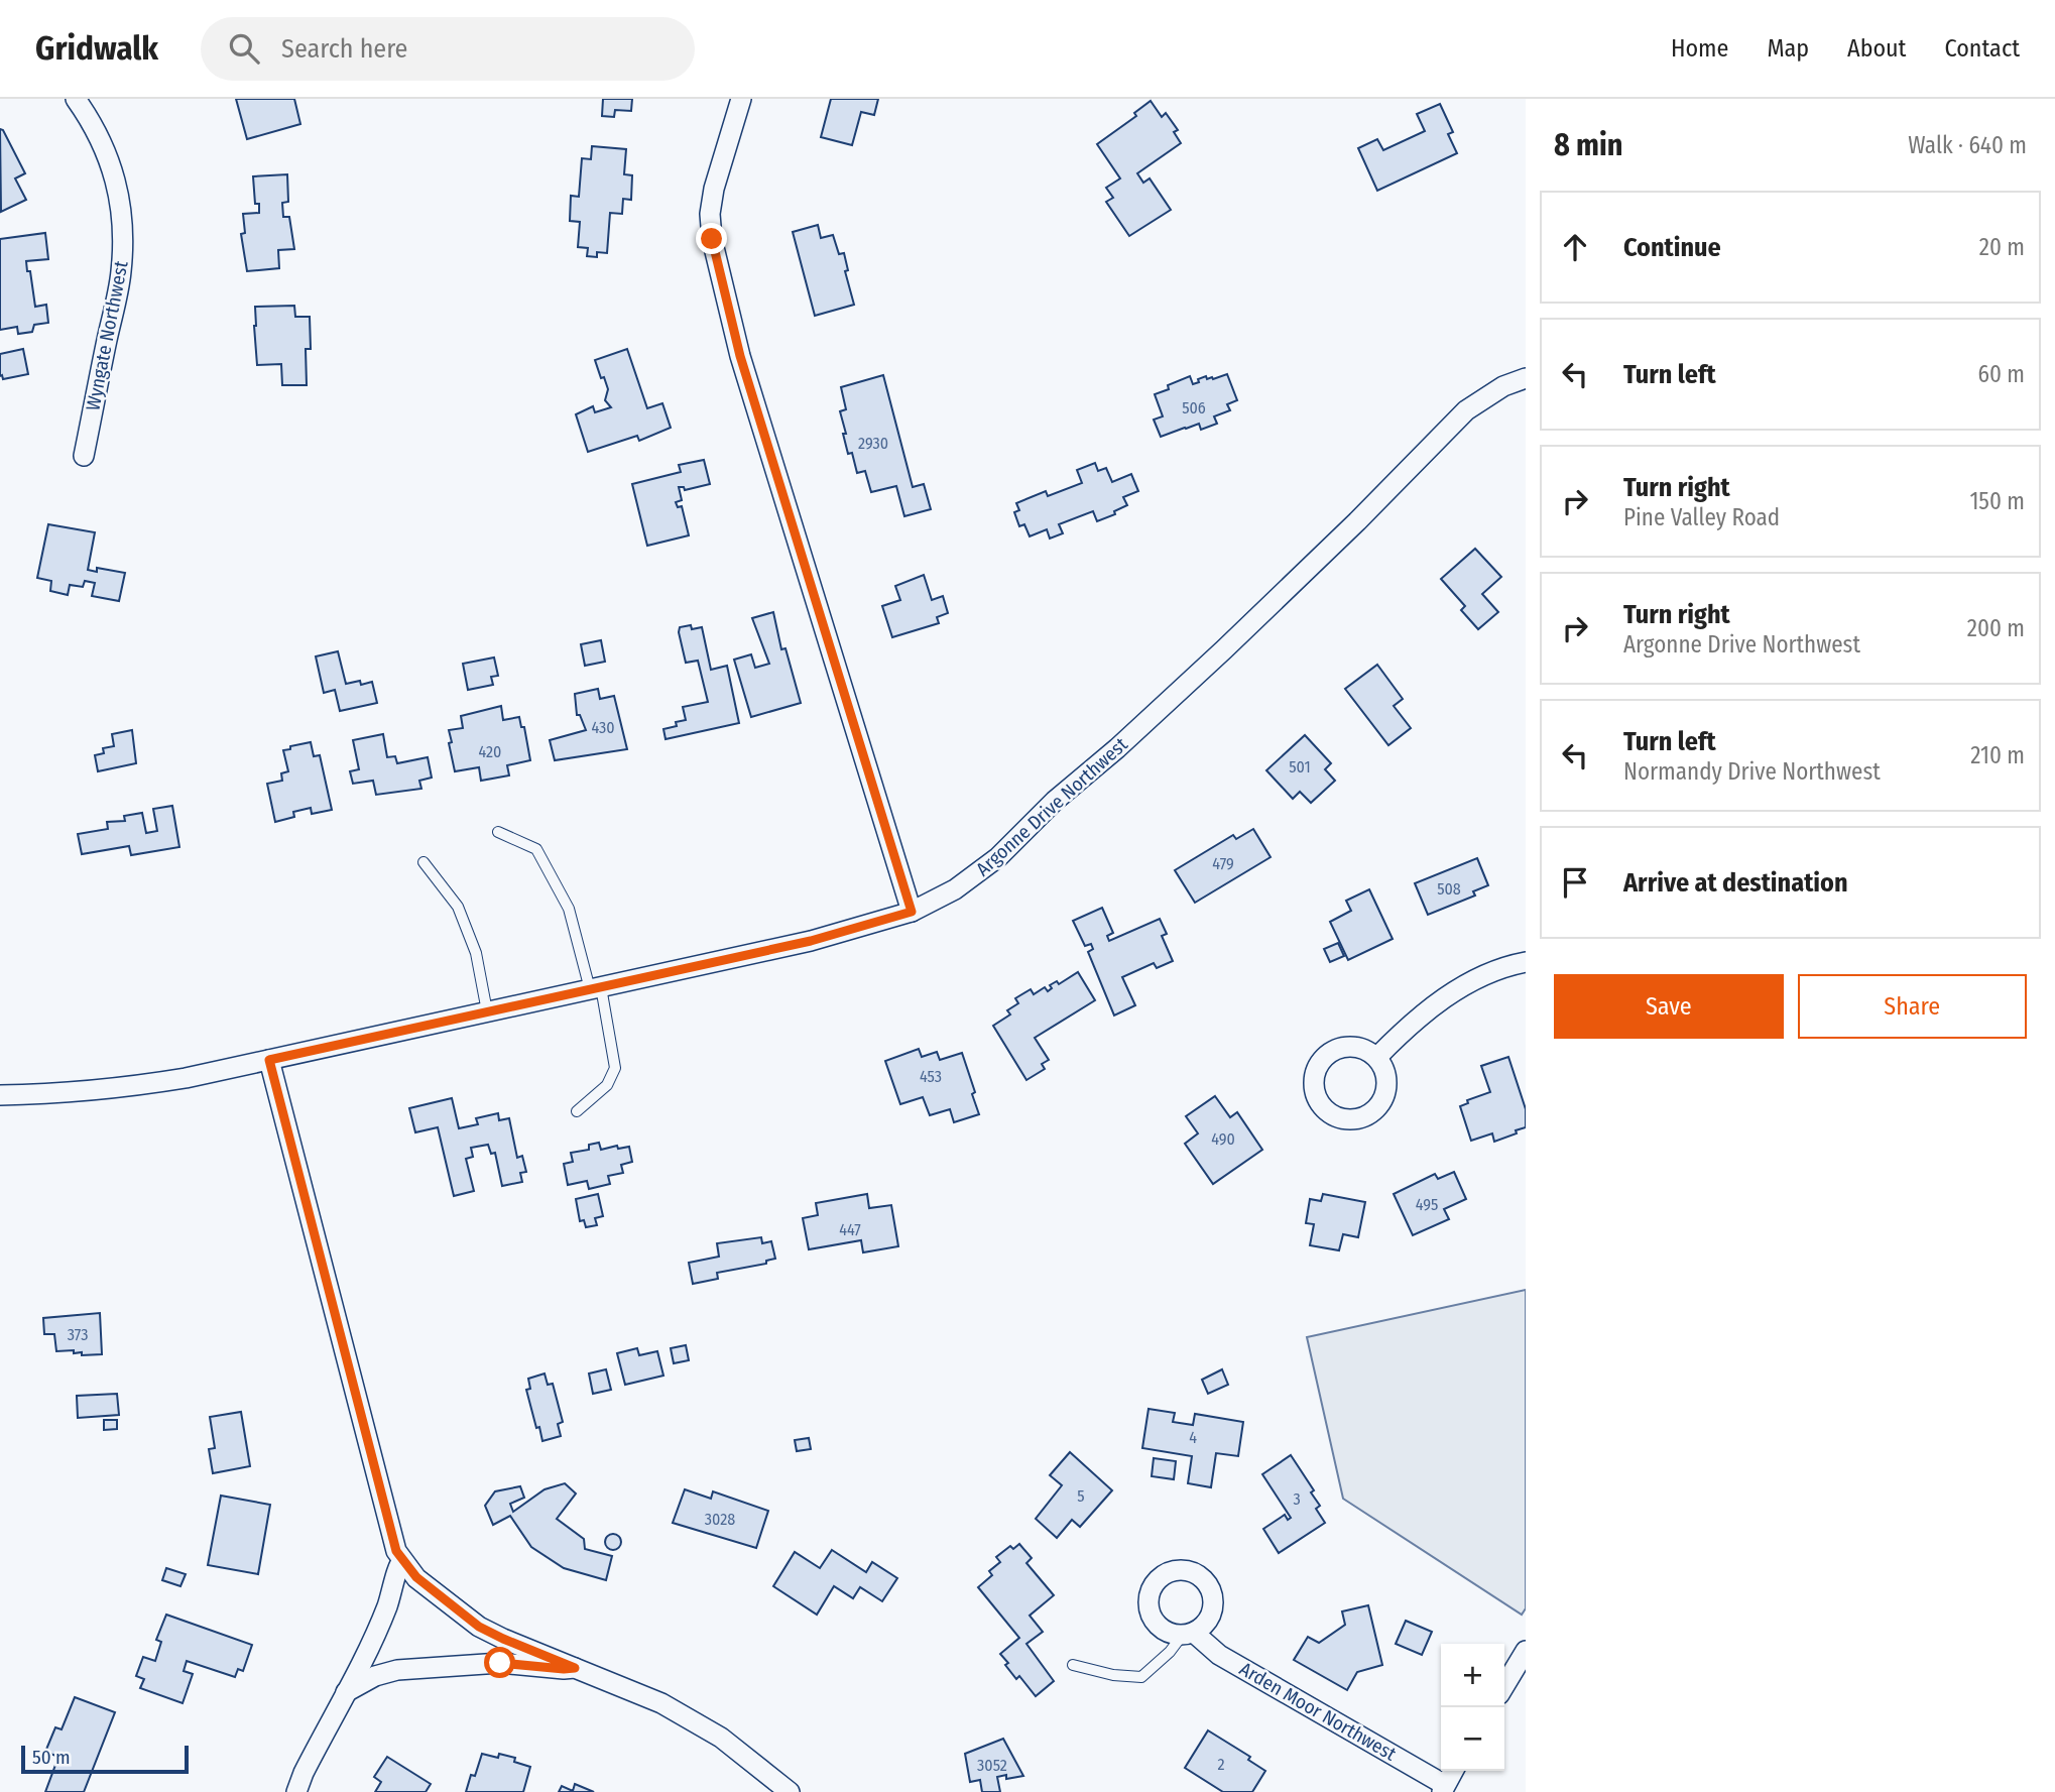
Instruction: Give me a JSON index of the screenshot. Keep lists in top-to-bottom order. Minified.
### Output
{"streets":{"street":["Wyngate Northwest","Argonne Drive Northwest","Arden Moor Northwest"]},"house_numbers":["506","2930","430","420","501","479","508","453","490","495","447","373","4","5","3","3028","2","3052"],"scale_bar":"50 m","page":{"header":"Gridwalk","search":"Search here","nav":["Home","Map","About","Contact"],"heading":["8 min","Walk · 640 m"],"list":[["Continue","20 m"],["Turn left","60 m"],["Turn right","Pine Valley Road","150 m"],["Turn right","Argonne Drive Northwest","200 m"],["Turn left","Normandy Drive Northwest","210 m"],"Arrive at destination"],"buttons":["Save","Share"],"map_buttons":["+","−"],"scale":"50 m"}}
